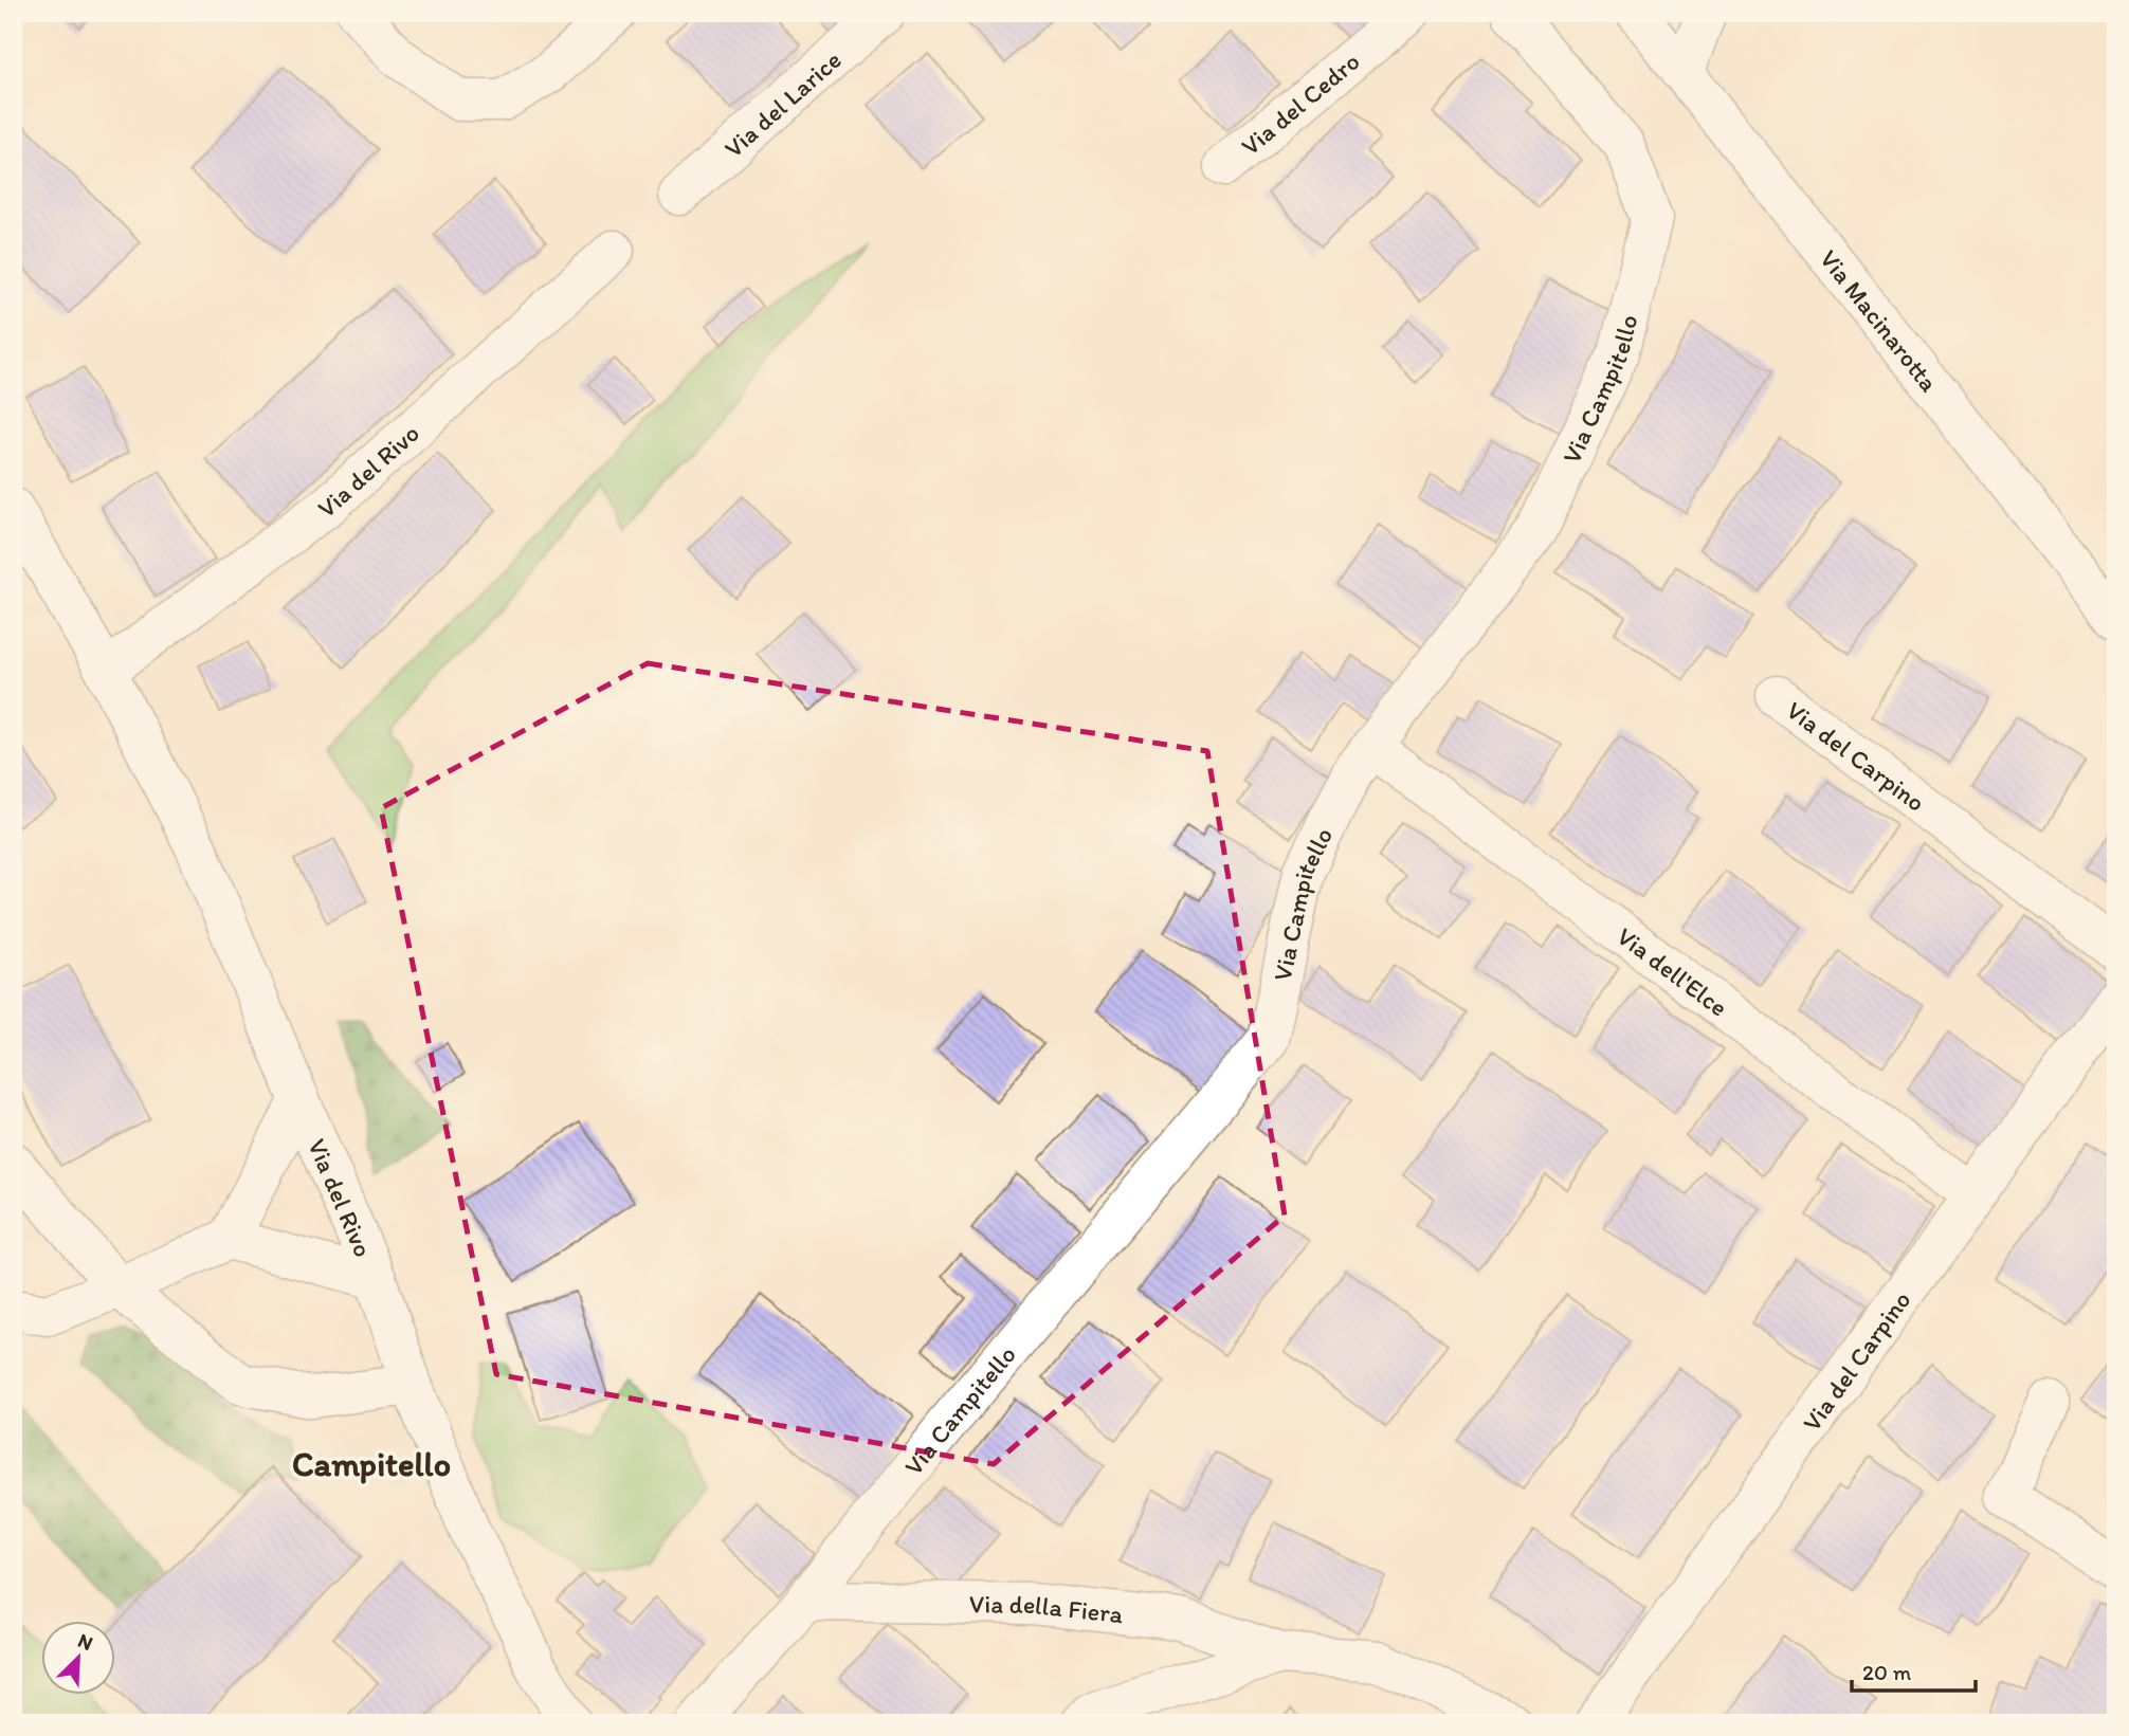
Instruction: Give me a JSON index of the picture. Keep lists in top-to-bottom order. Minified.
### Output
{"streets":{"street":["Via del Larice","Via del Cedro","Via Macinarotta","Via Campitello","Via del Rivo","Via del Carpino","Via dell'Elce","Via della Fiera"]},"crossings":[["Via Campitello","Via dell'Elce"],["Via Campitello","Via della Fiera"],["Via del Carpino","Via dell'Elce"]],"districts":["Campitello"],"scale_bar":"20 m","north":"top right"}
